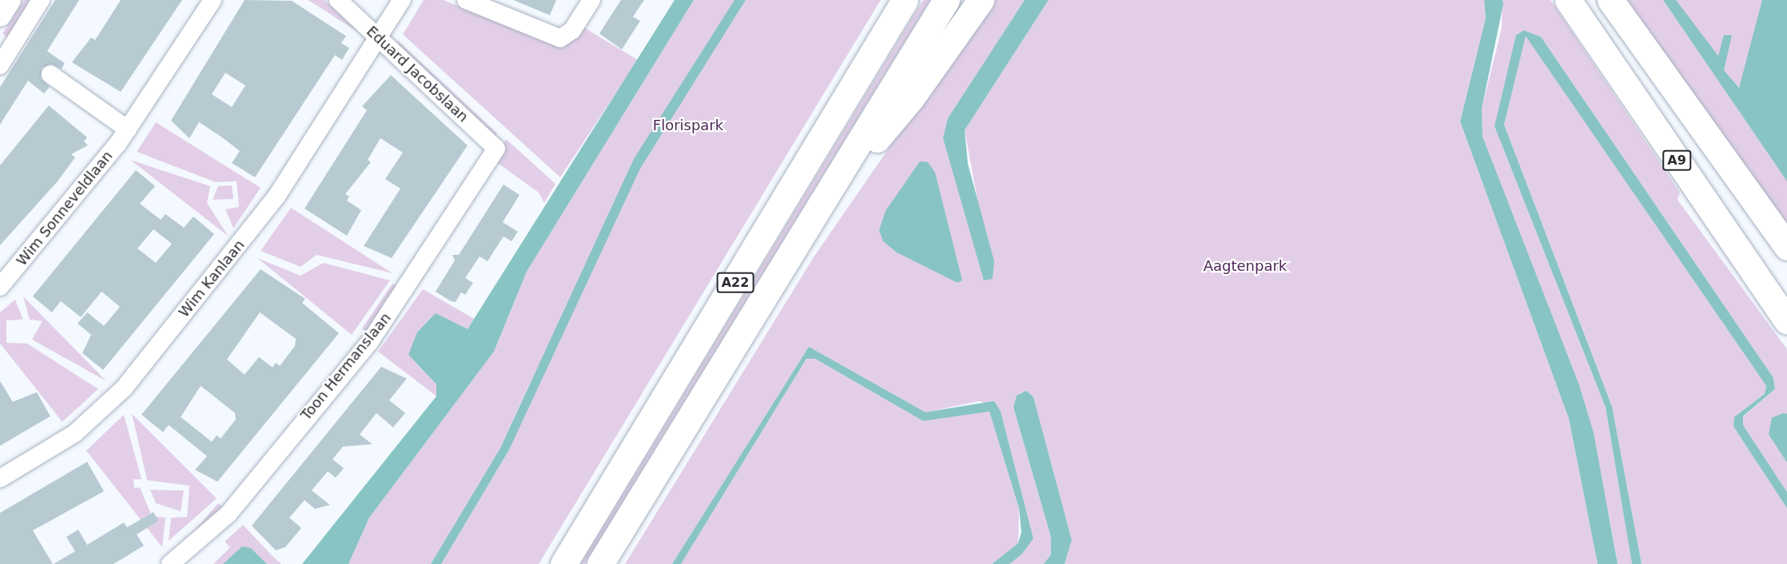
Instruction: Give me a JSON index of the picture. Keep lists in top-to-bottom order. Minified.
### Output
{"streets":{"highway":["A9","A22"],"street":["Eduard Jacobslaan","Wim Sonneveldlaan","Wim Kanlaan","Toon Hermanslaan"]},"crossings":[["Eduard Jacobslaan","Wim Kanlaan"],["Eduard Jacobslaan","Toon Hermanslaan"]],"parks":["Florispark","Aagtenpark"]}
